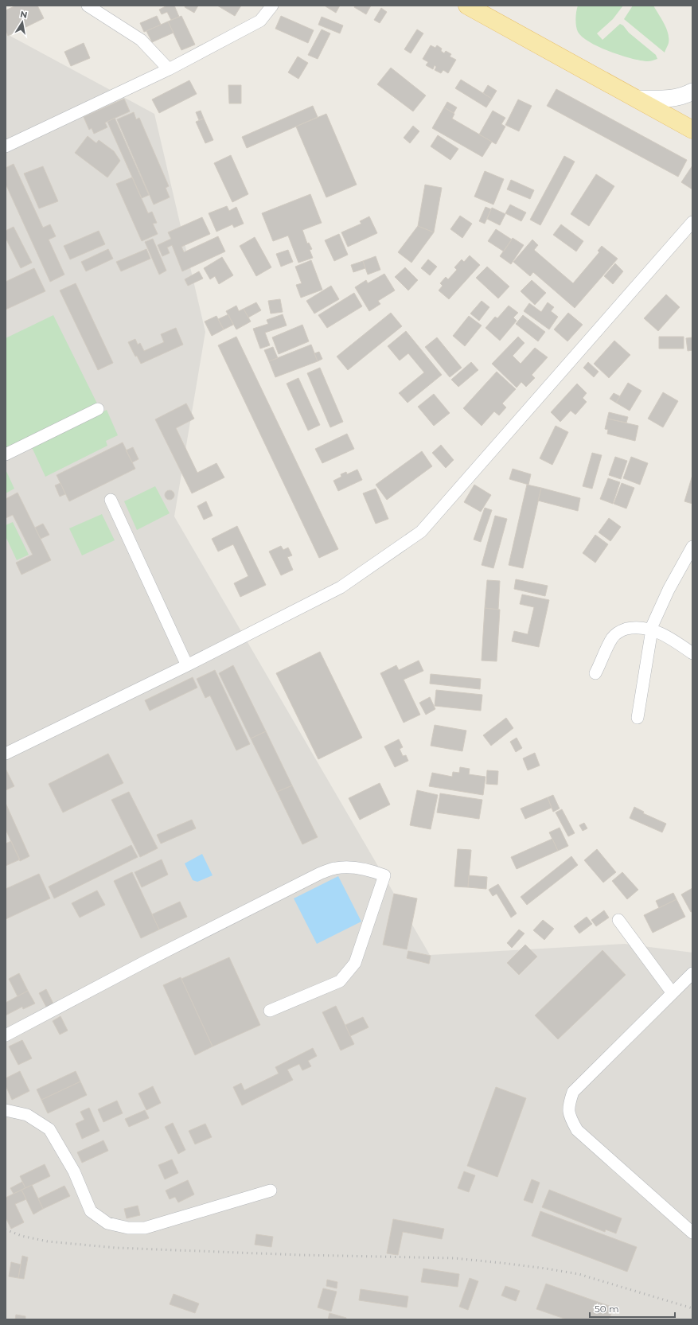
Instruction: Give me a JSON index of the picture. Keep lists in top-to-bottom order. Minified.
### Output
{"scale_bar":"50 m","north":"top"}
